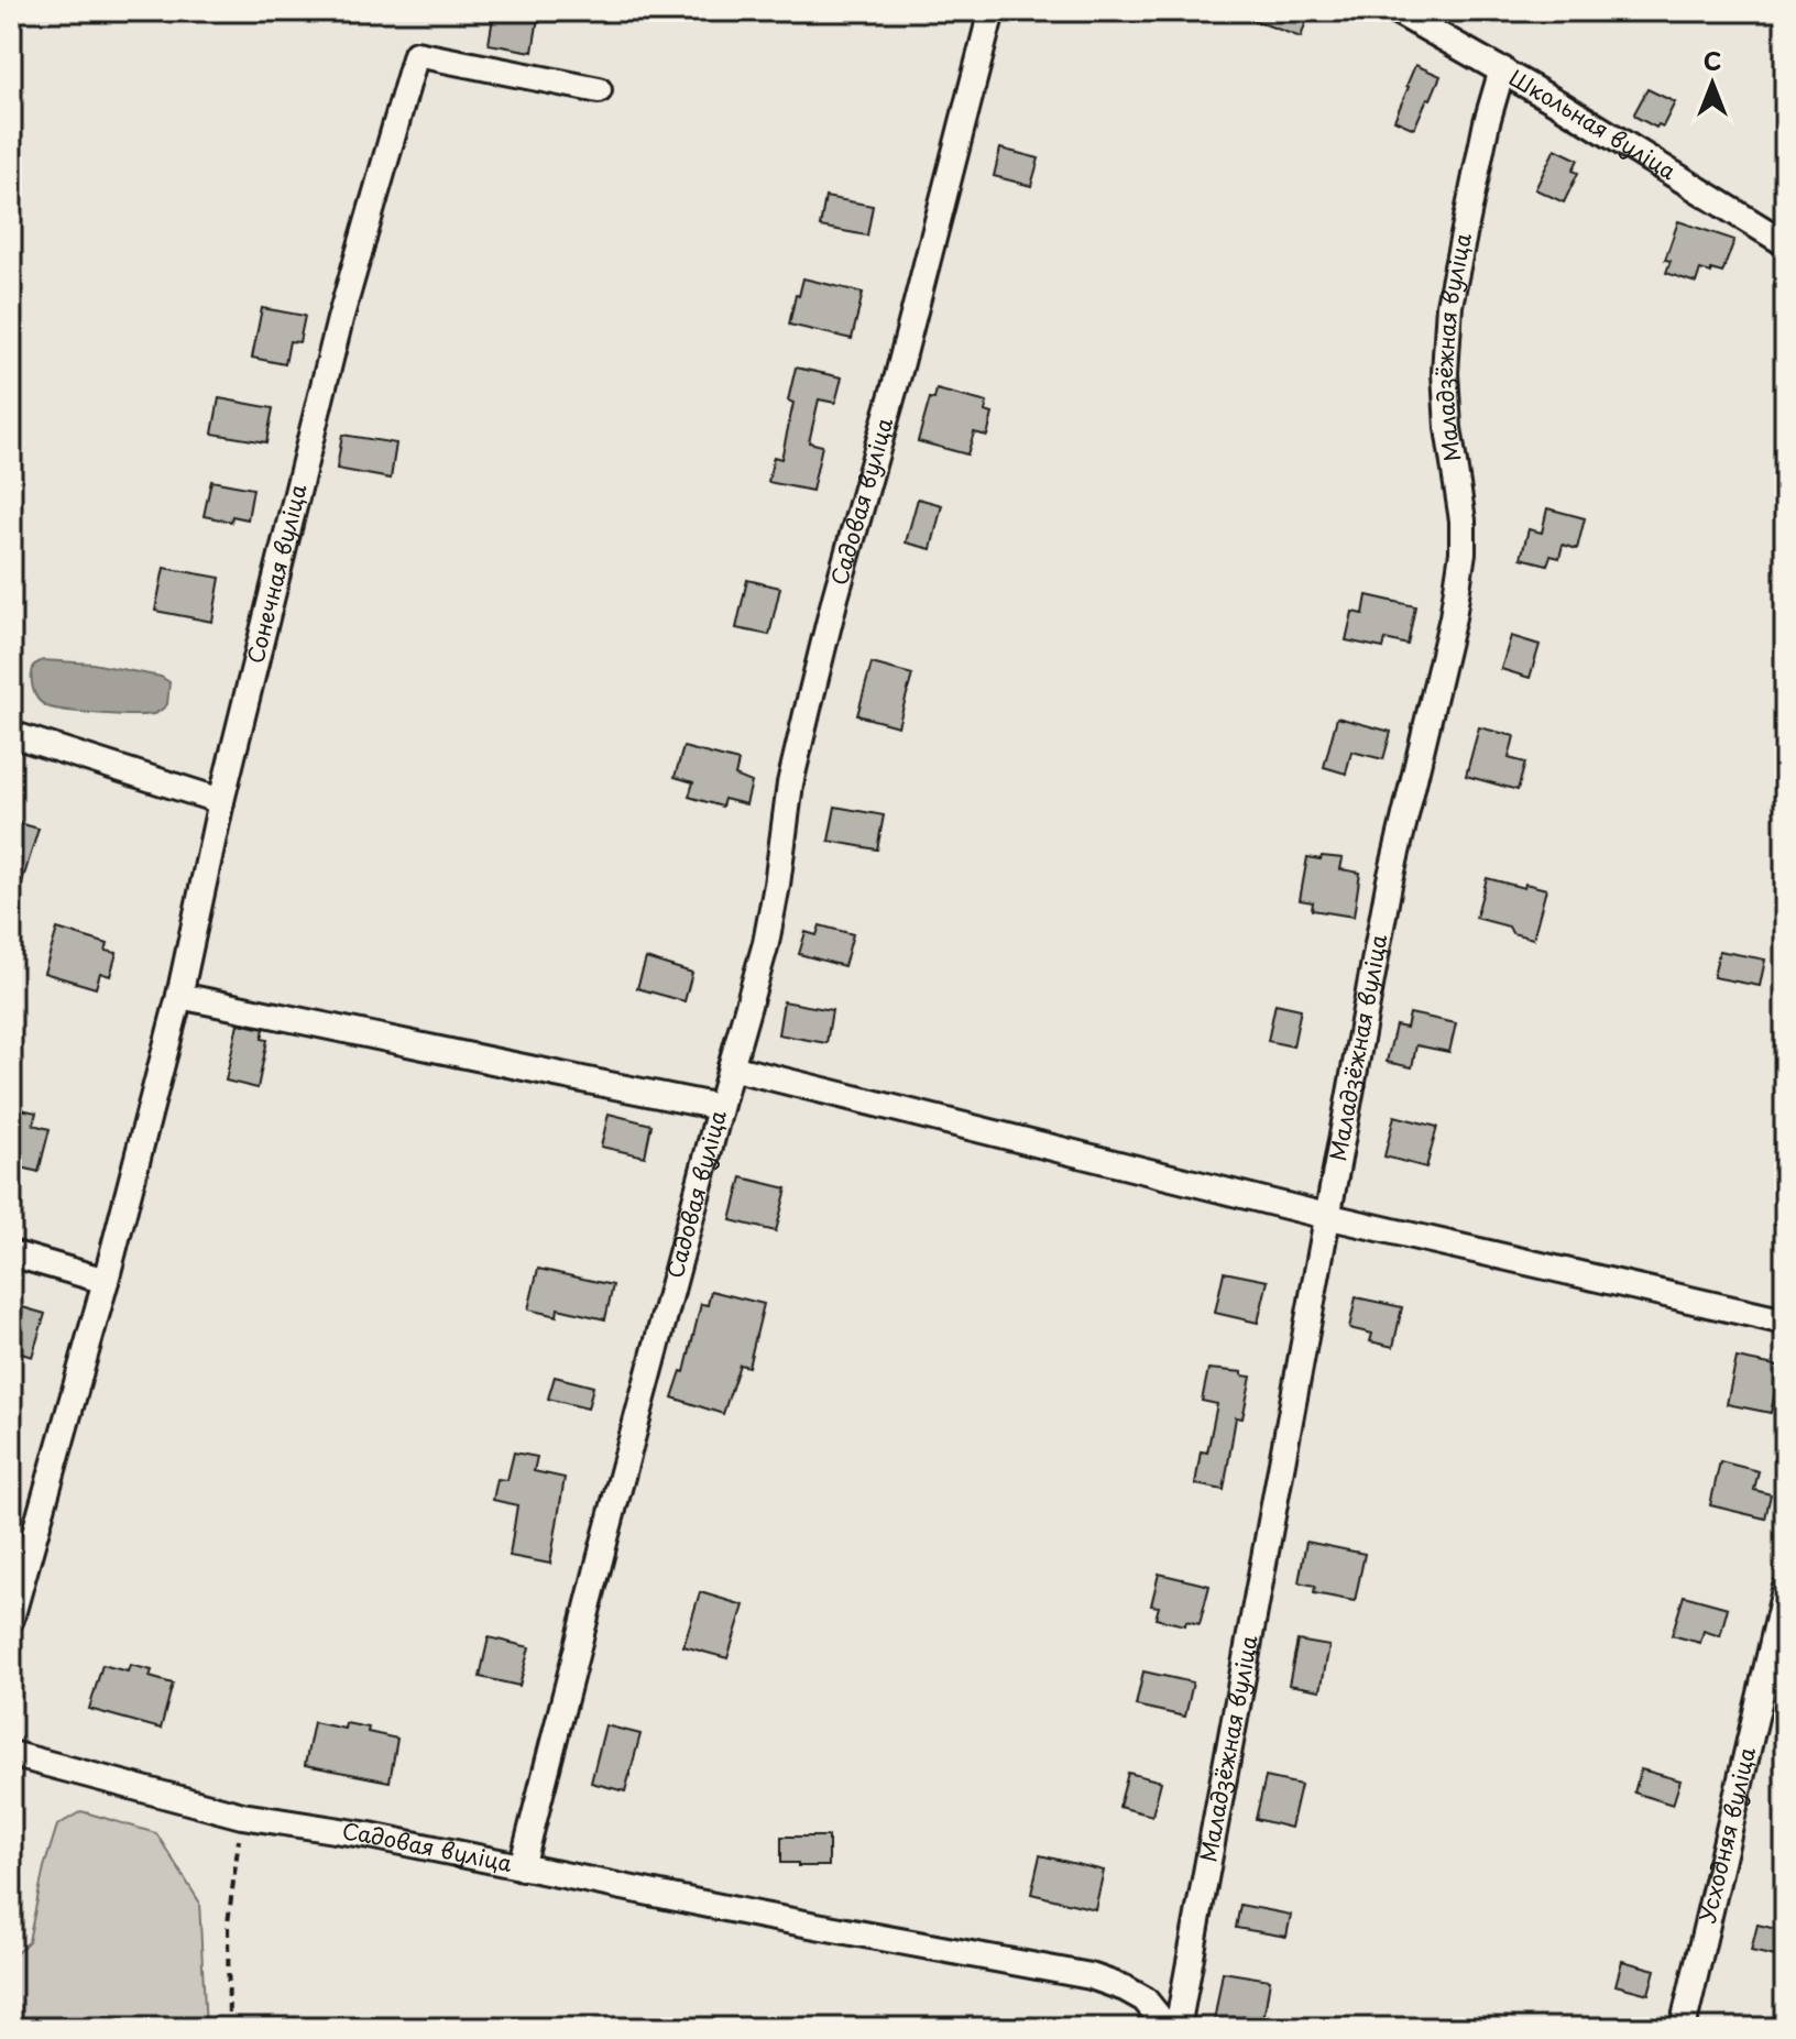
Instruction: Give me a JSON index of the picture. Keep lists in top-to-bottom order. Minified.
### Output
{"streets":{"street":["Школьная вуліца","Маладзёжная вуліца","Садовая вуліца","Сонечная вуліца","Усходняя вуліца"]},"crossings":[["Школьная вуліца","Маладзёжная вуліца"]],"north":"top"}
